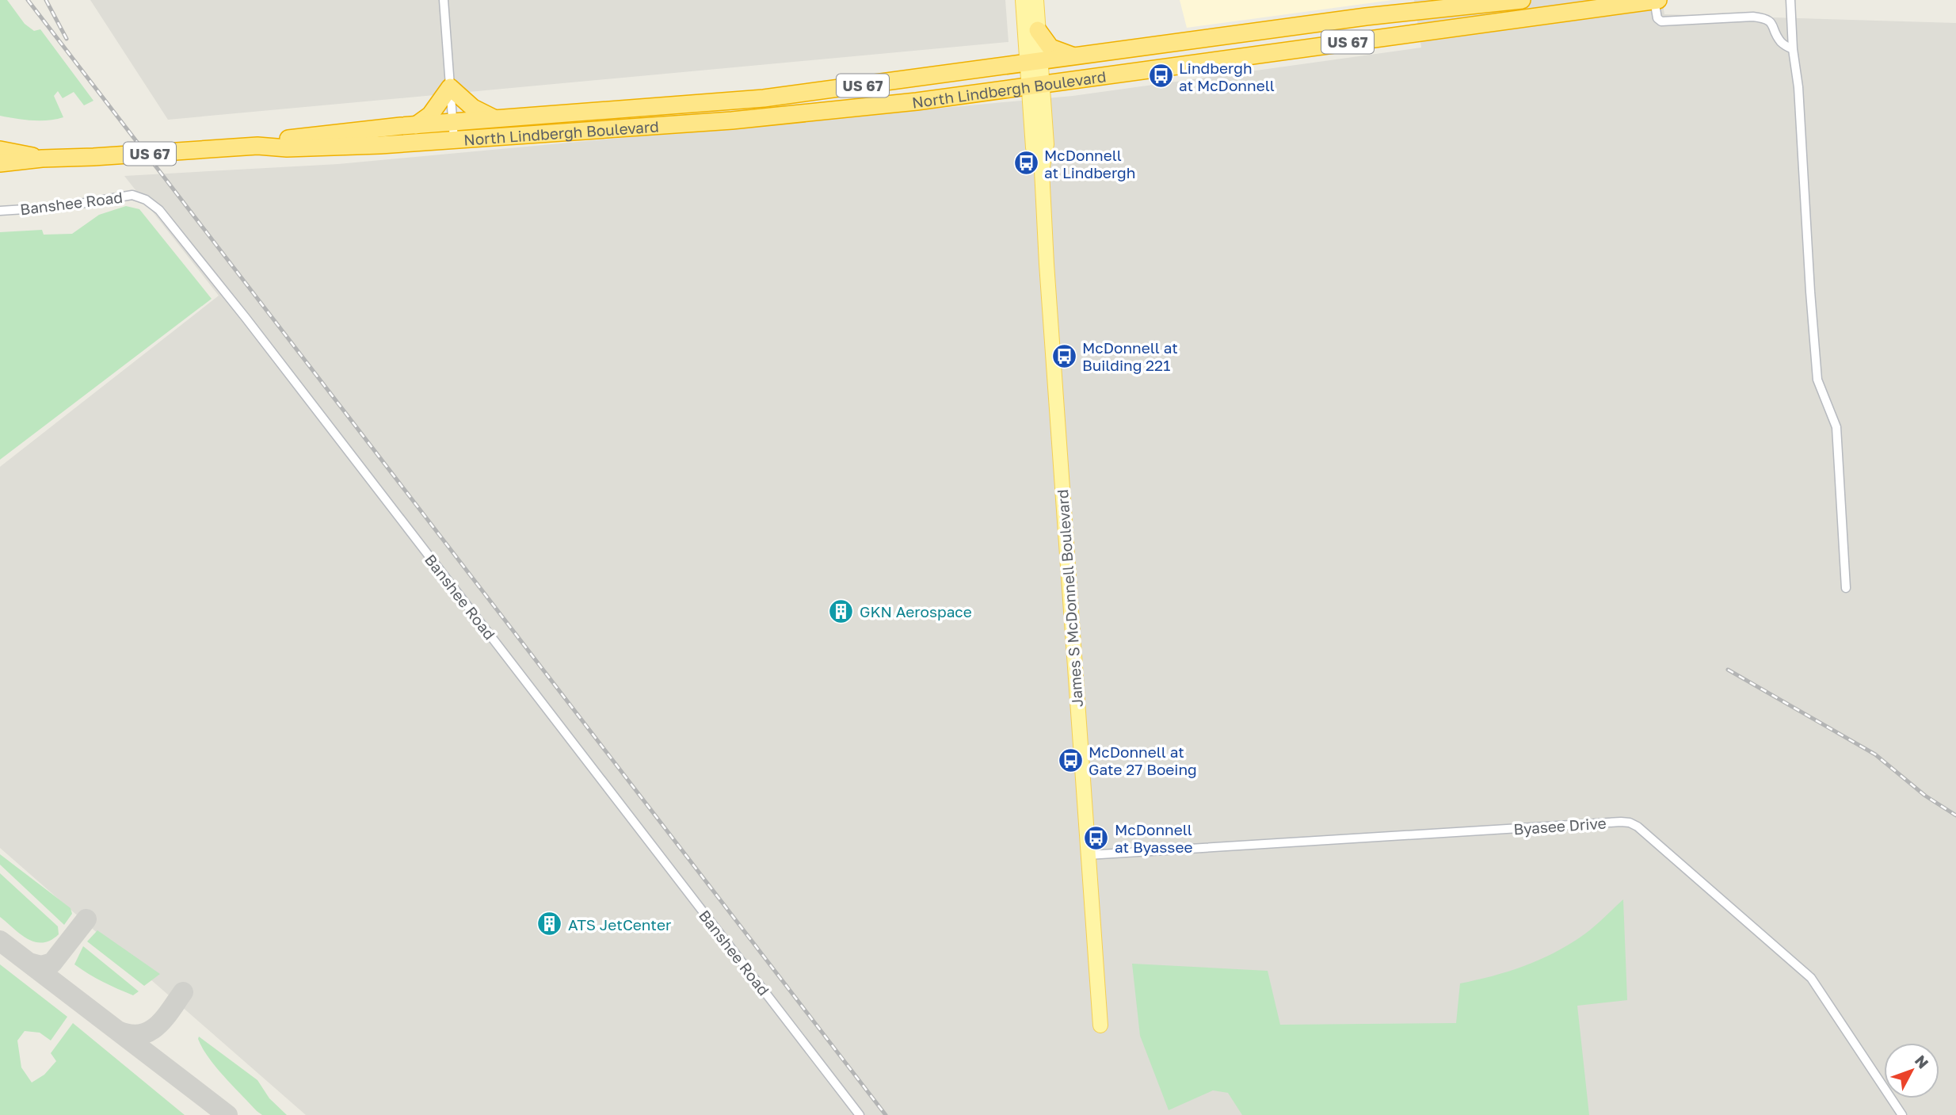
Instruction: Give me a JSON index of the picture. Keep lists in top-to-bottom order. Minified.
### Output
{"streets":{"highway":["US 67","North Lindbergh Boulevard"],"main road":["James S McDonnell Boulevard"],"street":["Banshee Road","Byasee Drive"]},"crossings":[["North Lindbergh Boulevard","James S McDonnell Boulevard"],["James S McDonnell Boulevard","Byasee Drive"]],"places":{"bus stop":["Lindbergh at McDonnell","McDonnell at Lindbergh","McDonnell at Building 221","McDonnell at Gate 27 Boeing","McDonnell at Byassee"],"building":["GKN Aerospace","ATS JetCenter"]},"north":"top right"}
